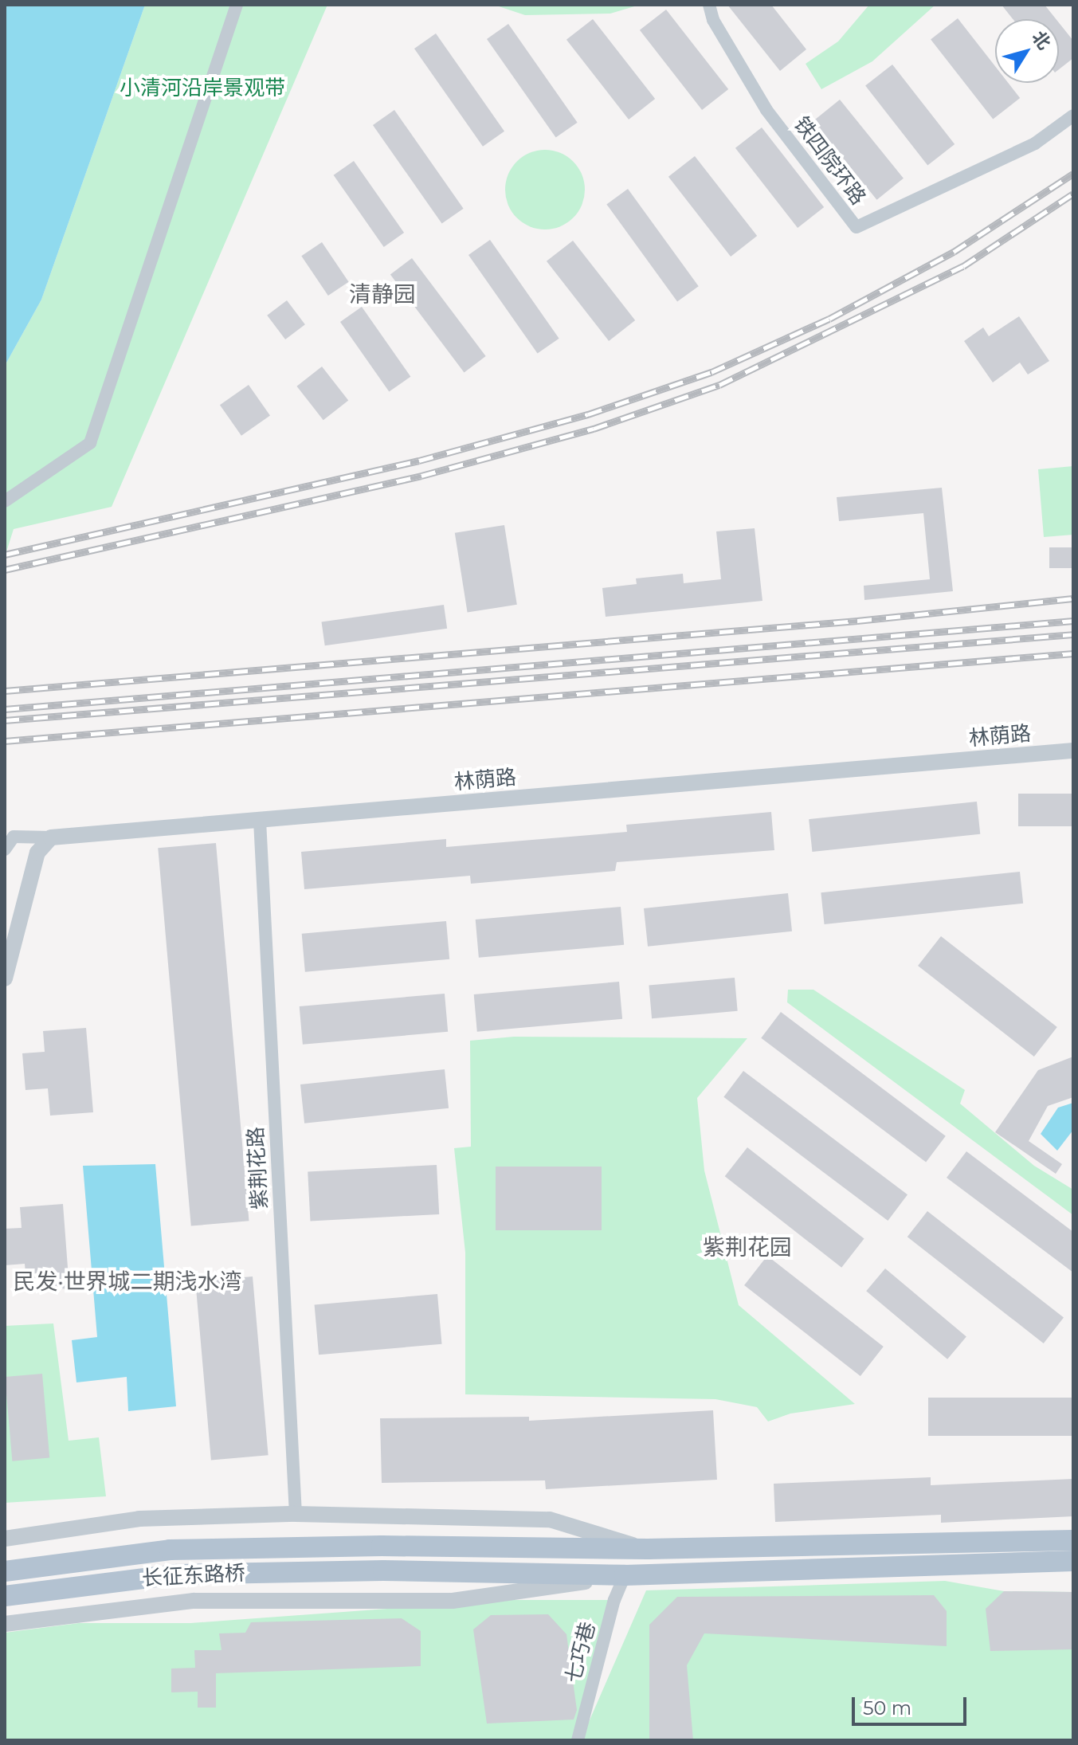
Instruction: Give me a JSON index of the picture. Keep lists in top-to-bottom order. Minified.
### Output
{"streets":{"main road":["长征东路桥"],"street":["铁四院环路","林荫路","紫荆花路","七巧巷"]},"crossings":[["林荫路","紫荆花路"],["长征东路桥","七巧巷"]],"districts":["清静园","紫荆花园","民发·世界城二期浅水湾"],"parks":["小清河沿岸景观带"],"scale_bar":"50 m","north":"top right"}
